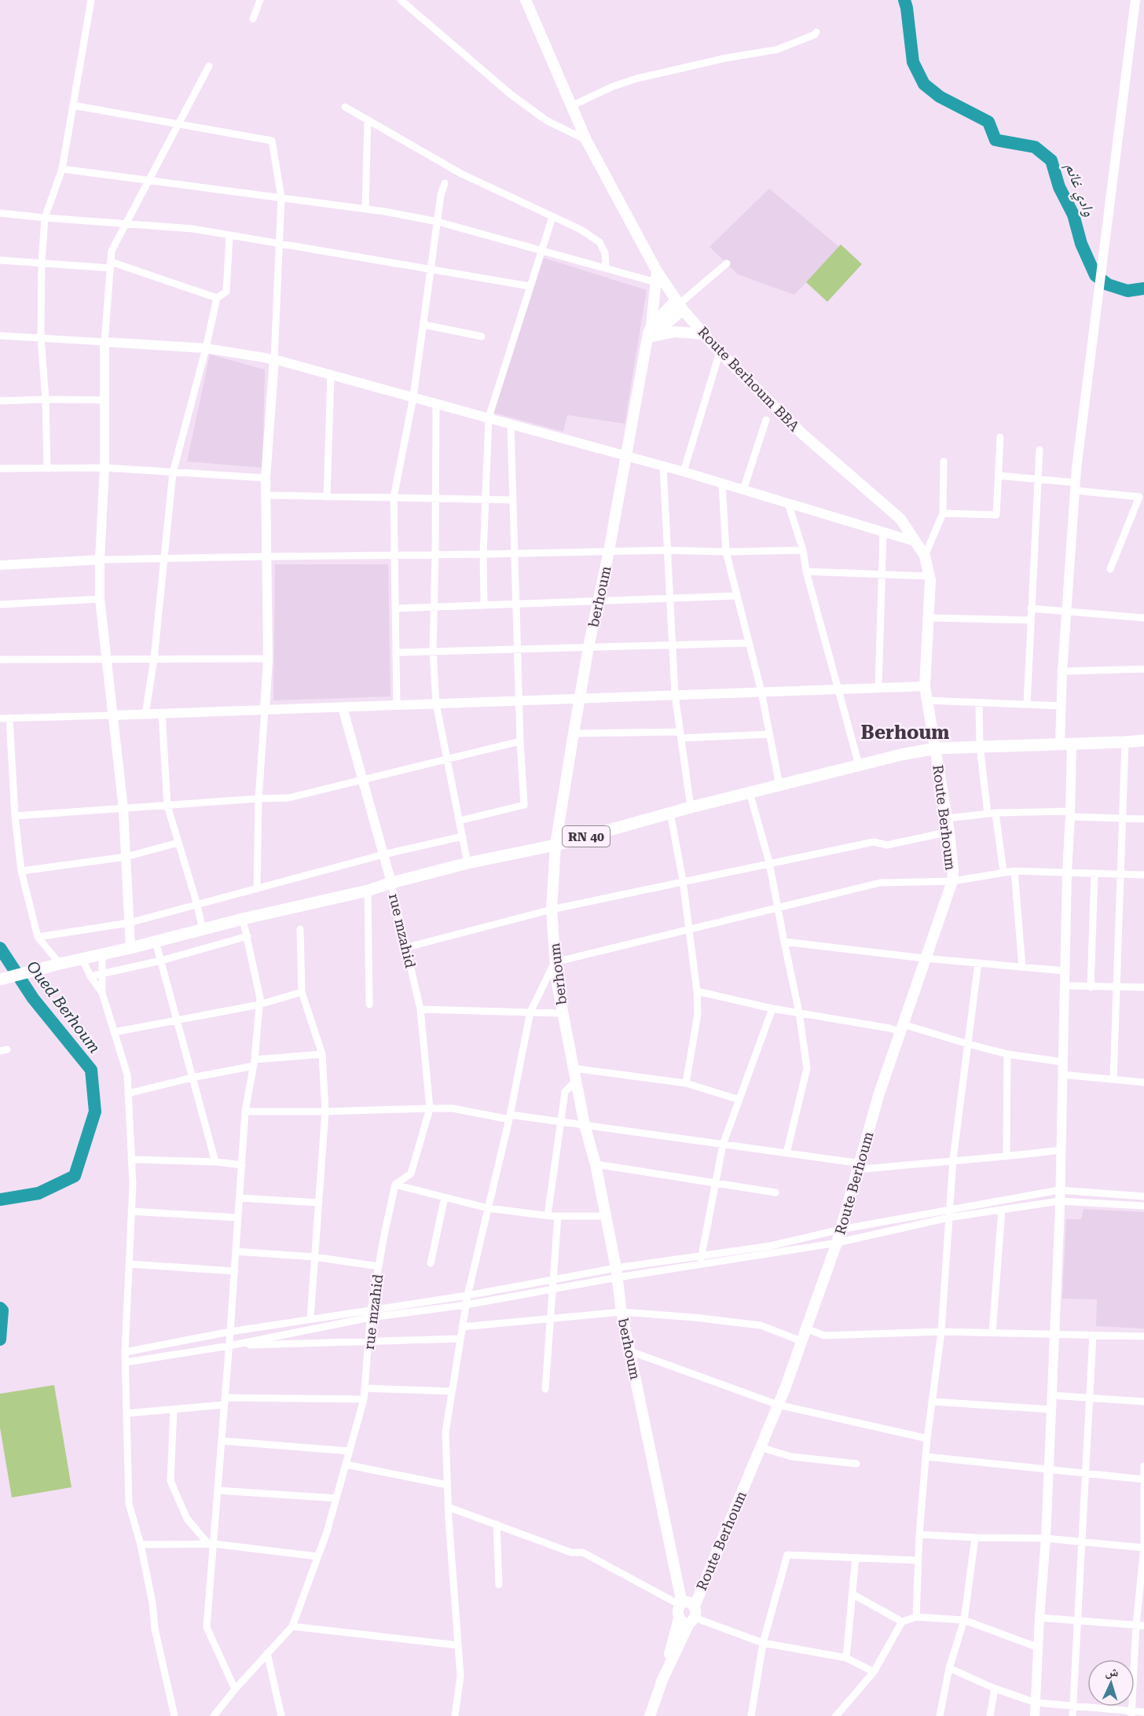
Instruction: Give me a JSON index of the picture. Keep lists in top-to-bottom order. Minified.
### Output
{"streets":{"main road":["Route Berhoum BBA","berhoum","Route Berhoum","RN 40"],"street":["rue mzahid"]},"crossings":[["Route Berhoum BBA","berhoum"],["Route Berhoum BBA","Route Berhoum"],["Route Berhoum BBA","RN 40"],["berhoum","Route Berhoum"],["berhoum","RN 40"],["Route Berhoum","RN 40"],["RN 40","rue mzahid"]],"districts":["Berhoum"],"water":["وادي غانم","Oued Berhoum"],"north":"top"}
